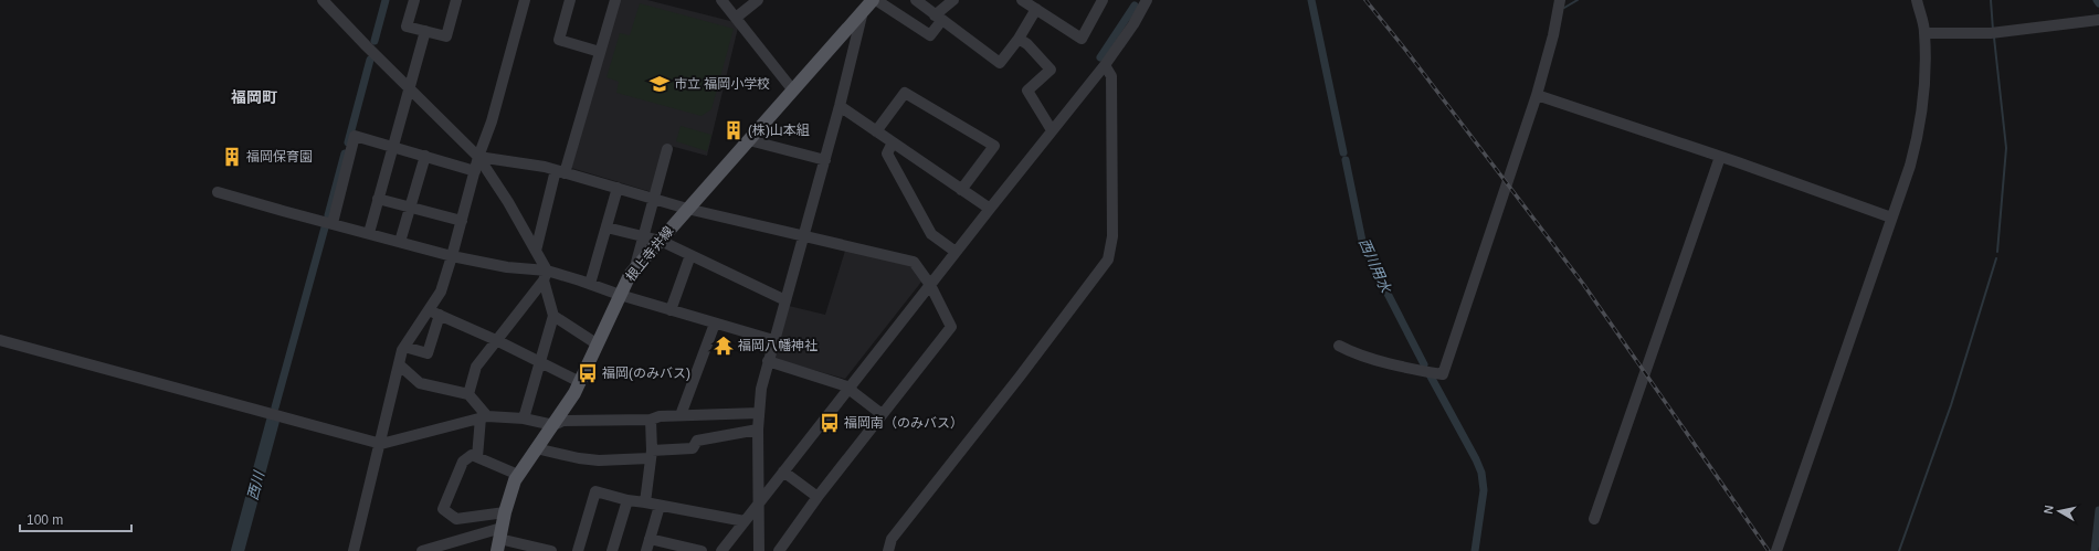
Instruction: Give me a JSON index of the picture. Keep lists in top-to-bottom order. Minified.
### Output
{"streets":{"main road":["根上寺井線"]},"districts":["福岡町"],"water":["西川用水","西川"],"places":{"school or university":["市立 福岡小学校"],"building":["(株)山本組","福岡保育園"],"temple":["福岡八幡神社"],"bus stop":["福岡(のみバス)","福岡南（のみバス）"]},"scale_bar":"100 m","north":"left"}
